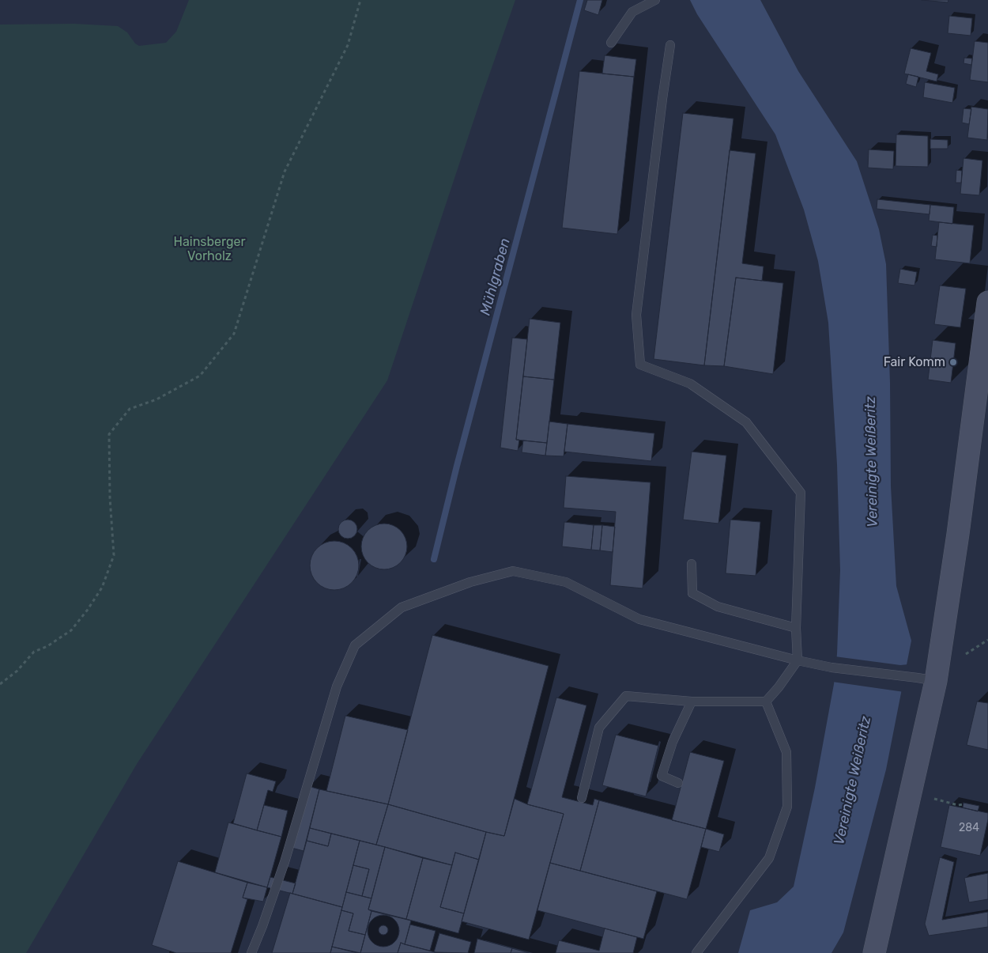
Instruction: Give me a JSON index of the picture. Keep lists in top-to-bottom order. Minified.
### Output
{"water":["Mühlgraben","Vereinigte Weißeritz"],"parks":["Hainsberger Vorholz"],"places":["Fair Komm"],"house_numbers":["284"]}
